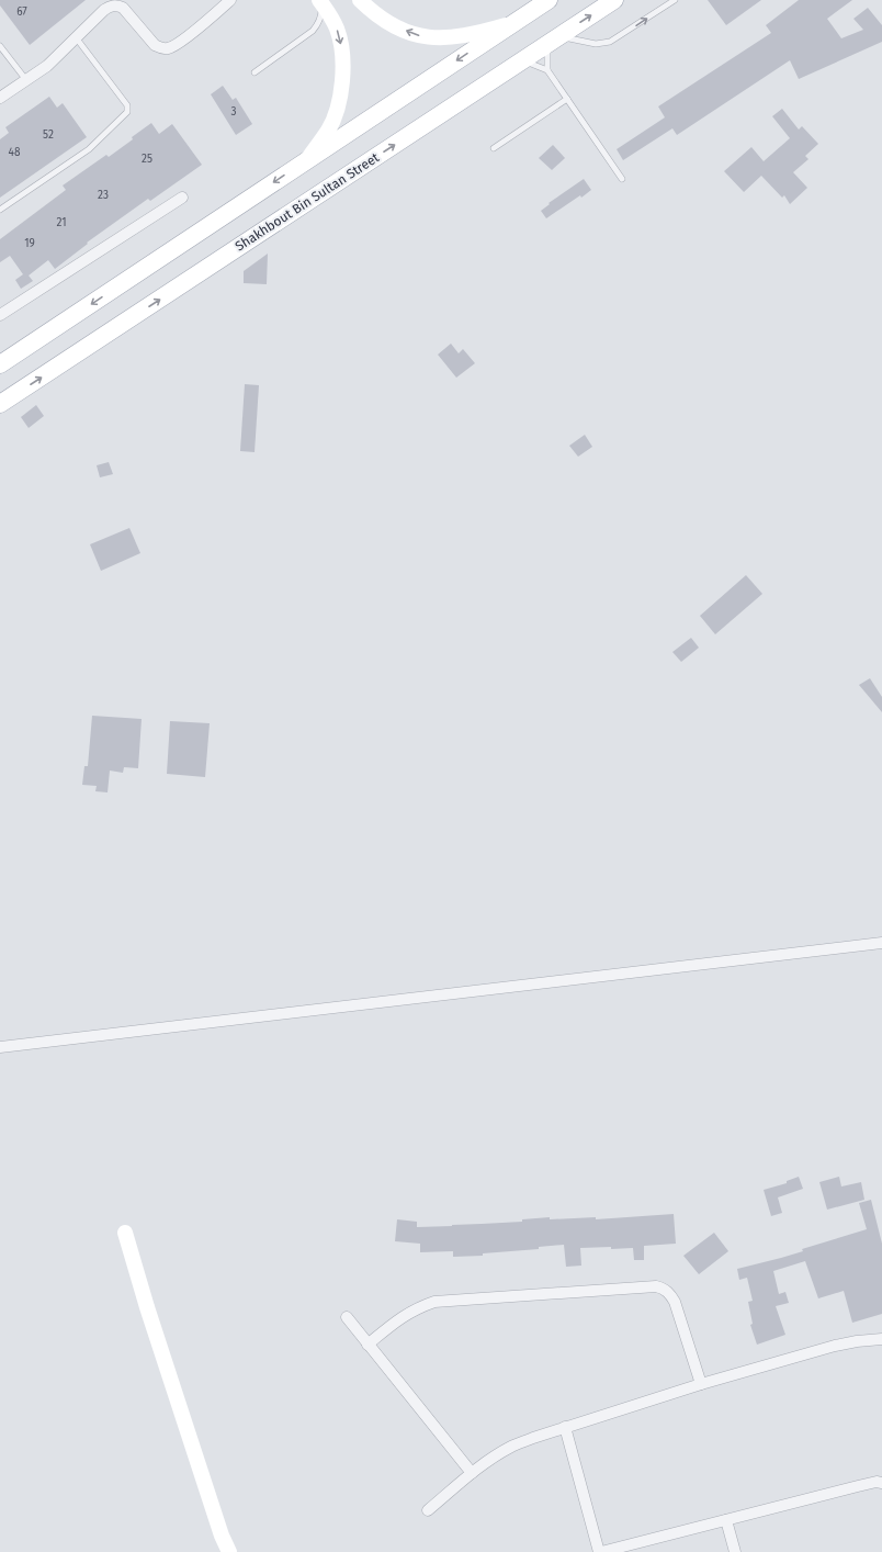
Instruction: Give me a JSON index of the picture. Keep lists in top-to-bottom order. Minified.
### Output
{"streets":{"main road":["Shakhbout Bin Sultan Street"]},"house_numbers":["67","3","52","48","25","23","21","19"]}
